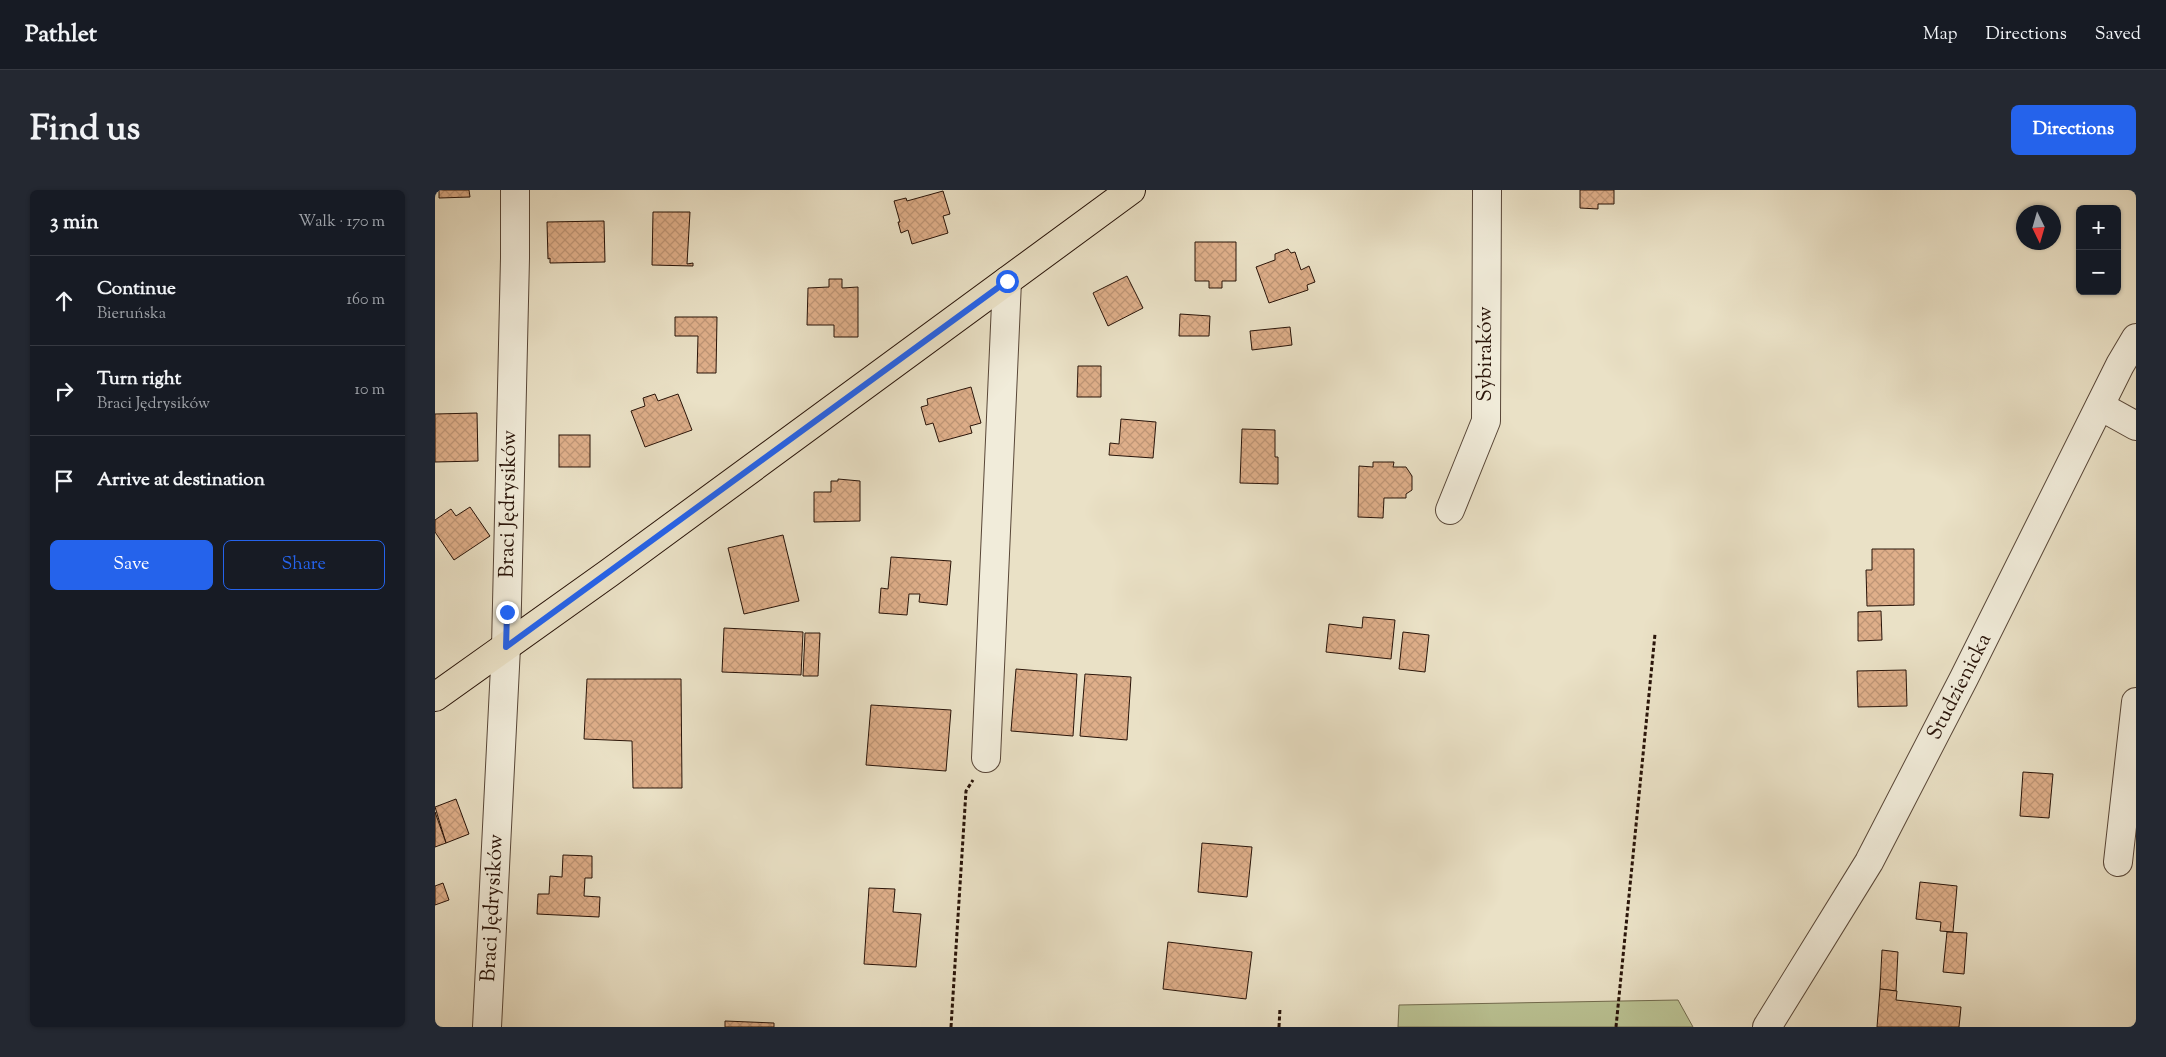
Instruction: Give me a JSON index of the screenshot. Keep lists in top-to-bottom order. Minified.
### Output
{"streets":{"street":["Sybiraków","Braci Jędrysików","Studzienicka"]},"north":"bottom","page":{"header":"Pathlet","nav":["Map","Directions","Saved"],"title":"Find us","buttons":["Directions",["Save","Share"]],"heading":["3 min","Walk · 170 m"],"map_buttons":["+","−"],"list":[["Continue","Bieruńska","160 m"],["Turn right","Braci Jędrysików","10 m"],"Arrive at destination"]}}
